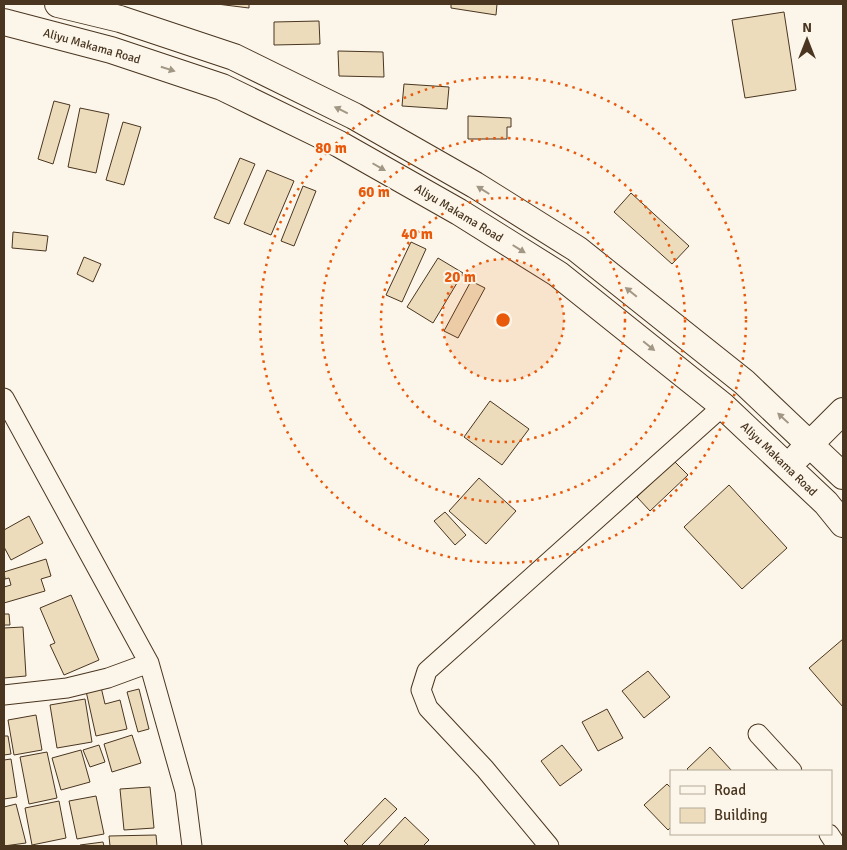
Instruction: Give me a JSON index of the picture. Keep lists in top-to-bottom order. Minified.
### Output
{"streets":{"street":["Aliyu Makama Road"]},"legend":["Road","Building"],"north":"top","rings":["80 m","60 m","40 m","20 m"]}
